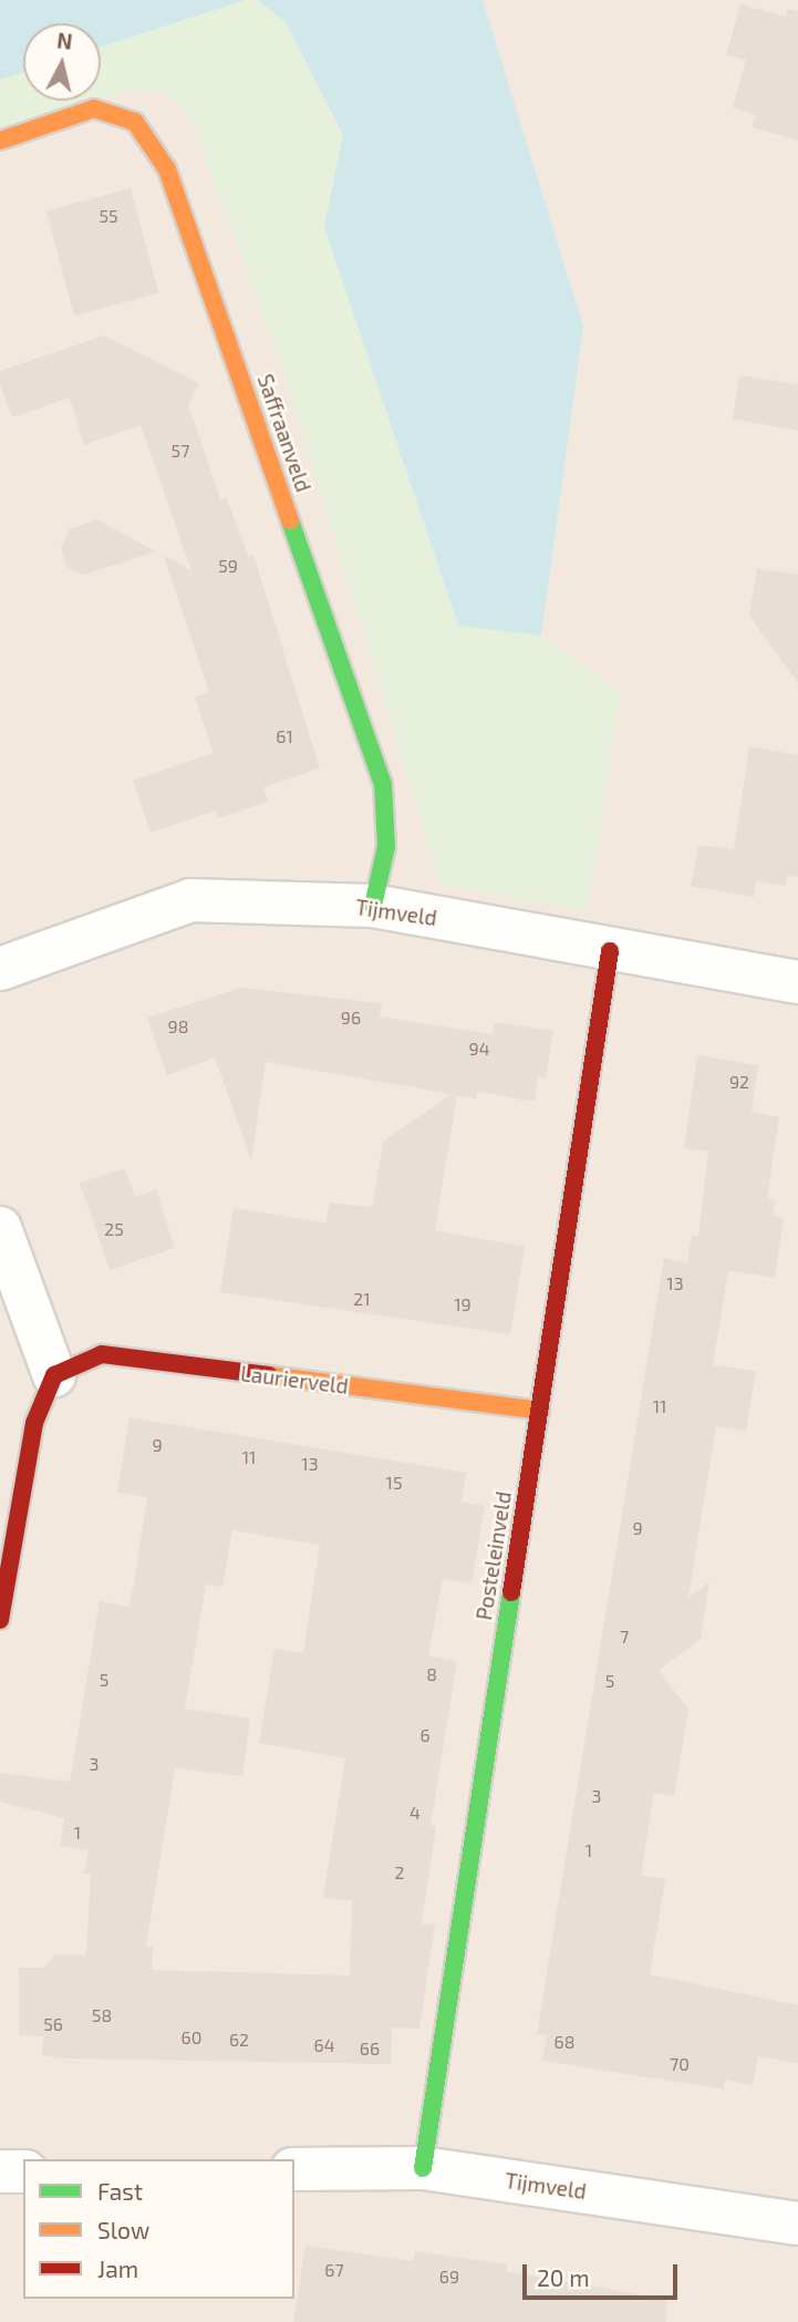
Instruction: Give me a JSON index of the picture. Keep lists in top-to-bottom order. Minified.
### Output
{"streets":{"street":["Saffraanveld","Tijmveld","Laurierveld","Posteleinveld"]},"crossings":[["Saffraanveld","Tijmveld"],["Tijmveld","Posteleinveld"],["Laurierveld","Posteleinveld"]],"house_numbers":["55","57","59","61","96","98","94","92","25","13","21","19","11","9","11","13","15","9","7","8","5","5","6","3","3","4","1","1","2","58","56","60","62","68","64","66","70","67","69"],"legend":["Fast","Slow","Jam"],"scale_bar":"20 m","north":"top"}
